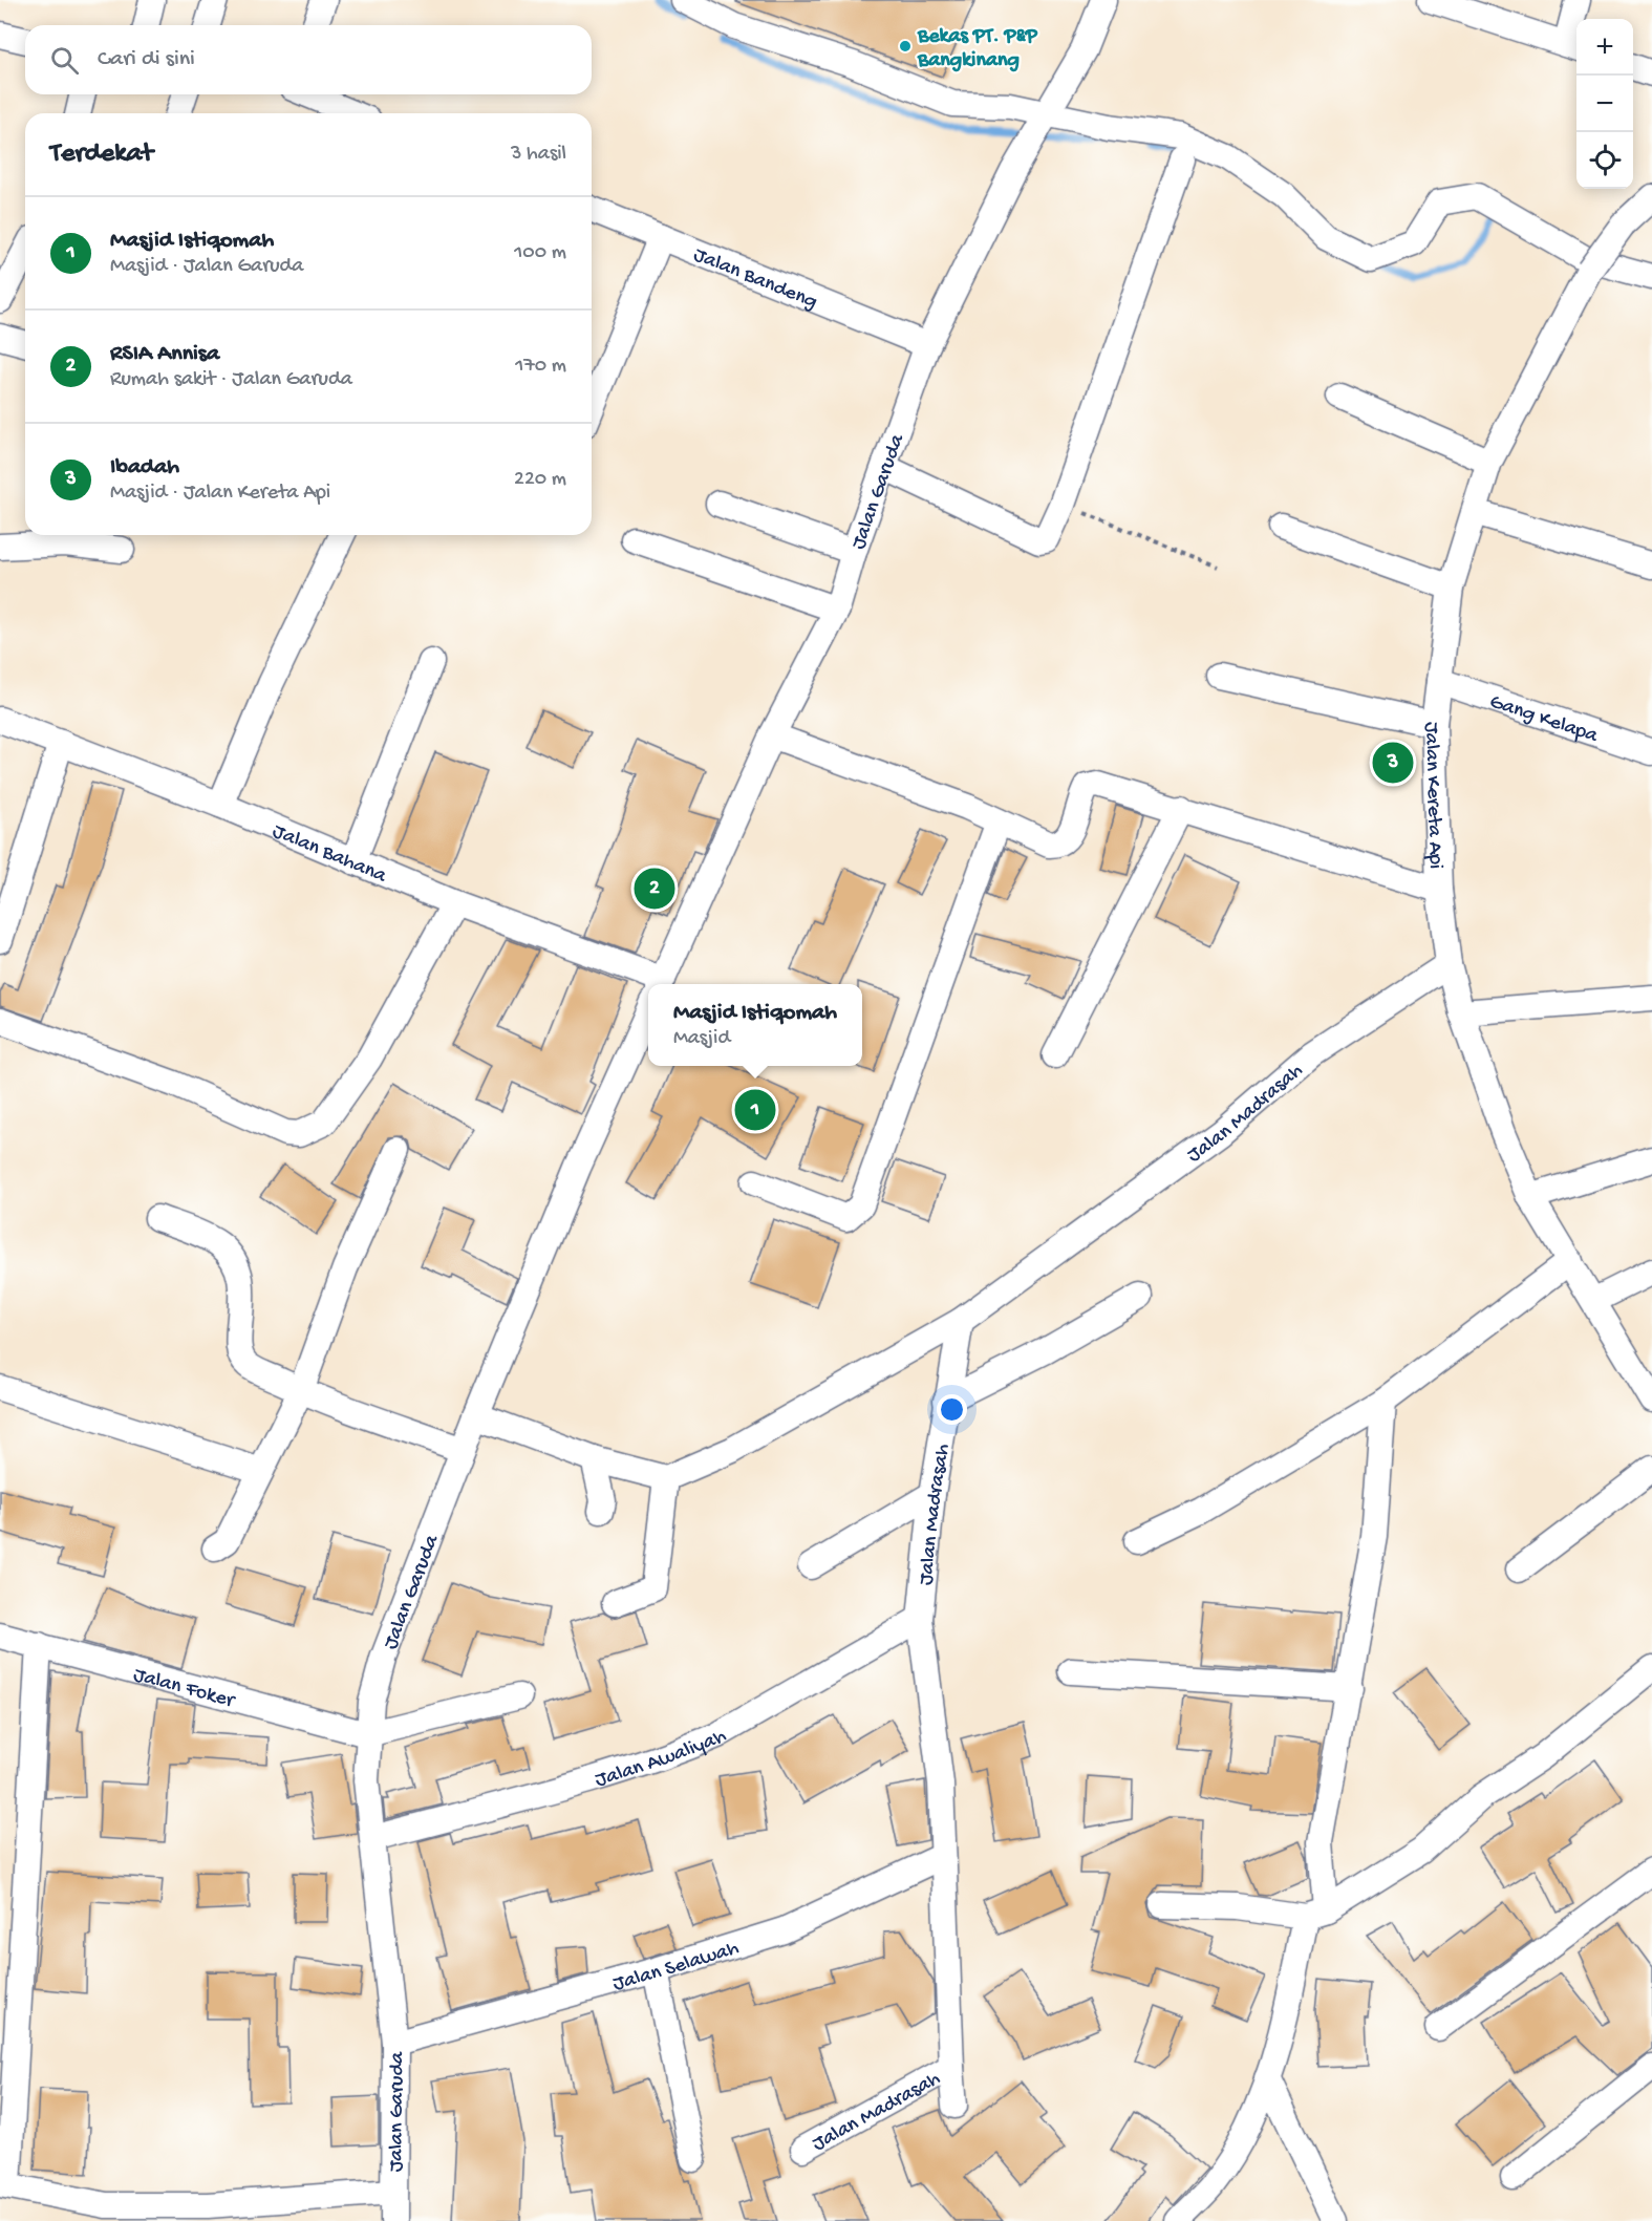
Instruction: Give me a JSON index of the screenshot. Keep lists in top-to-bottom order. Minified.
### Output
{"streets":{"street":["Jalan Bandeng","Jalan Garuda","Gang Kelapa","Jalan Kereta Api","Jalan Bahana","Jalan Madrasah","Jalan Foker","Jalan Awaliyah","Jalan Selawah"]},"crossings":[["Jalan Bandeng","Jalan Garuda"],["Jalan Garuda","Jalan Foker"],["Jalan Garuda","Jalan Awaliyah"],["Jalan Garuda","Jalan Selawah"],["Gang Kelapa","Jalan Kereta Api"],["Jalan Kereta Api","Jalan Madrasah"],["Jalan Madrasah","Jalan Awaliyah"],["Jalan Madrasah","Jalan Selawah"]],"places":["Bekas PT. P&P Bangkinang"],"page":{"map_buttons":["+","−"],"search":"Cari di sini","heading":["Terdekat","3 hasil"],"list":[{"mark":"1","name":"Masjid Istiqomah","note":"Masjid · Jalan Garuda","value":"100 m"},{"mark":"2","name":"RSIA Annisa","note":"Rumah sakit · Jalan Garuda","value":"170 m"},{"mark":"3","name":"Ibadah","note":"Masjid · Jalan Kereta Api","value":"220 m"}],"pins":["3","2","1"],"popup":["Masjid Istiqomah","Masjid"]}}
